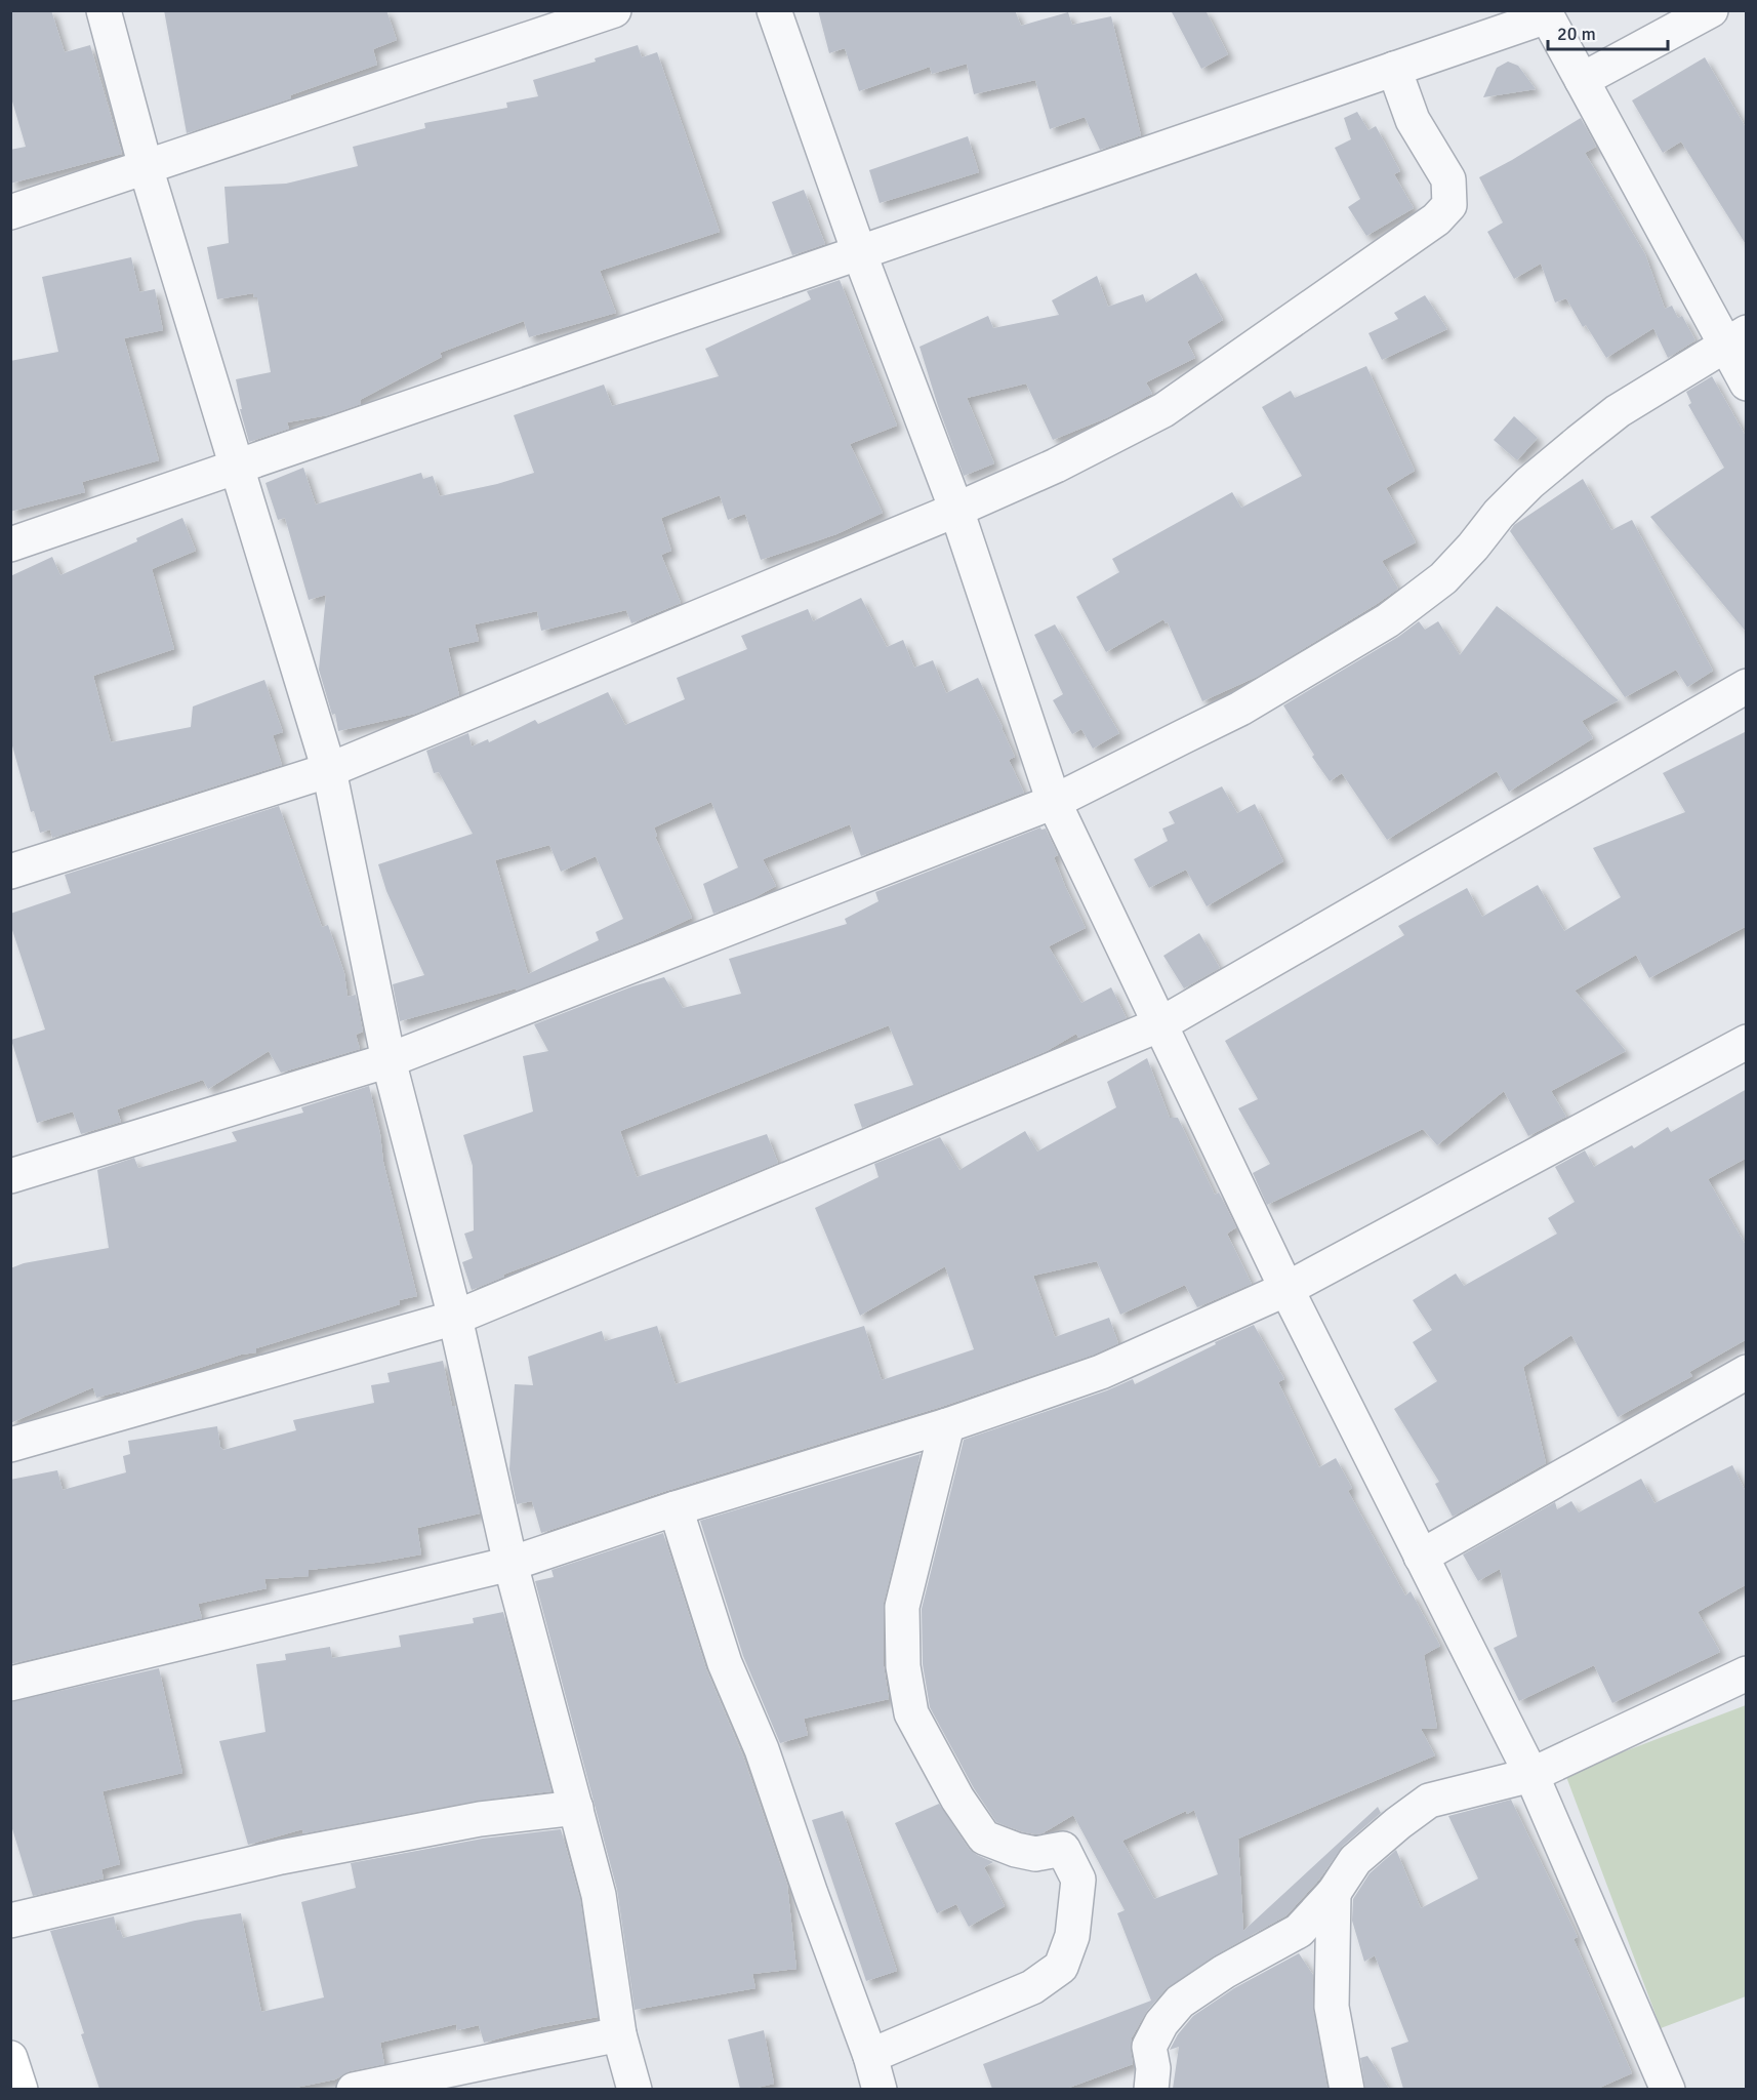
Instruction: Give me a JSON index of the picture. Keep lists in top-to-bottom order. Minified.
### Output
{"scale_bar":"20 m"}
